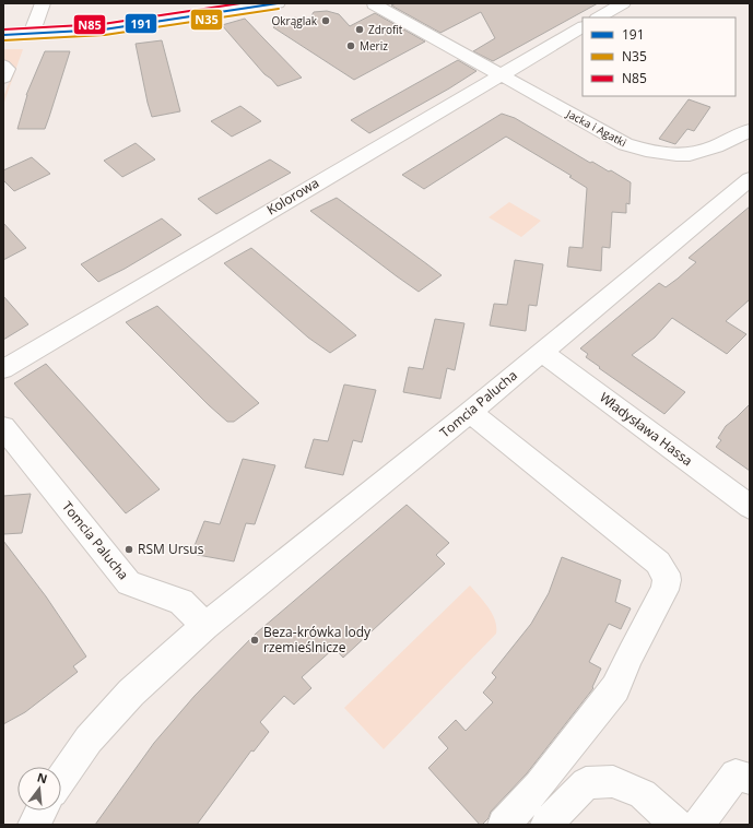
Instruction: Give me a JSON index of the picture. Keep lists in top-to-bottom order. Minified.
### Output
{"streets":{"street":["Jacka i Agatki","Kolorowa","Tomcia Palucha","Władysława Hassa"]},"crossings":[["Jacka i Agatki","Kolorowa"],["Tomcia Palucha","Władysława Hassa"]],"places":["Okrąglak","Zdrofit","Meriz","RSM Ursus","Beza-krówka lody rzemieślnicze"],"lines":["transit line 191","transit line N85","transit line N35"],"legend":["191","N35","N85"],"north":"top"}
